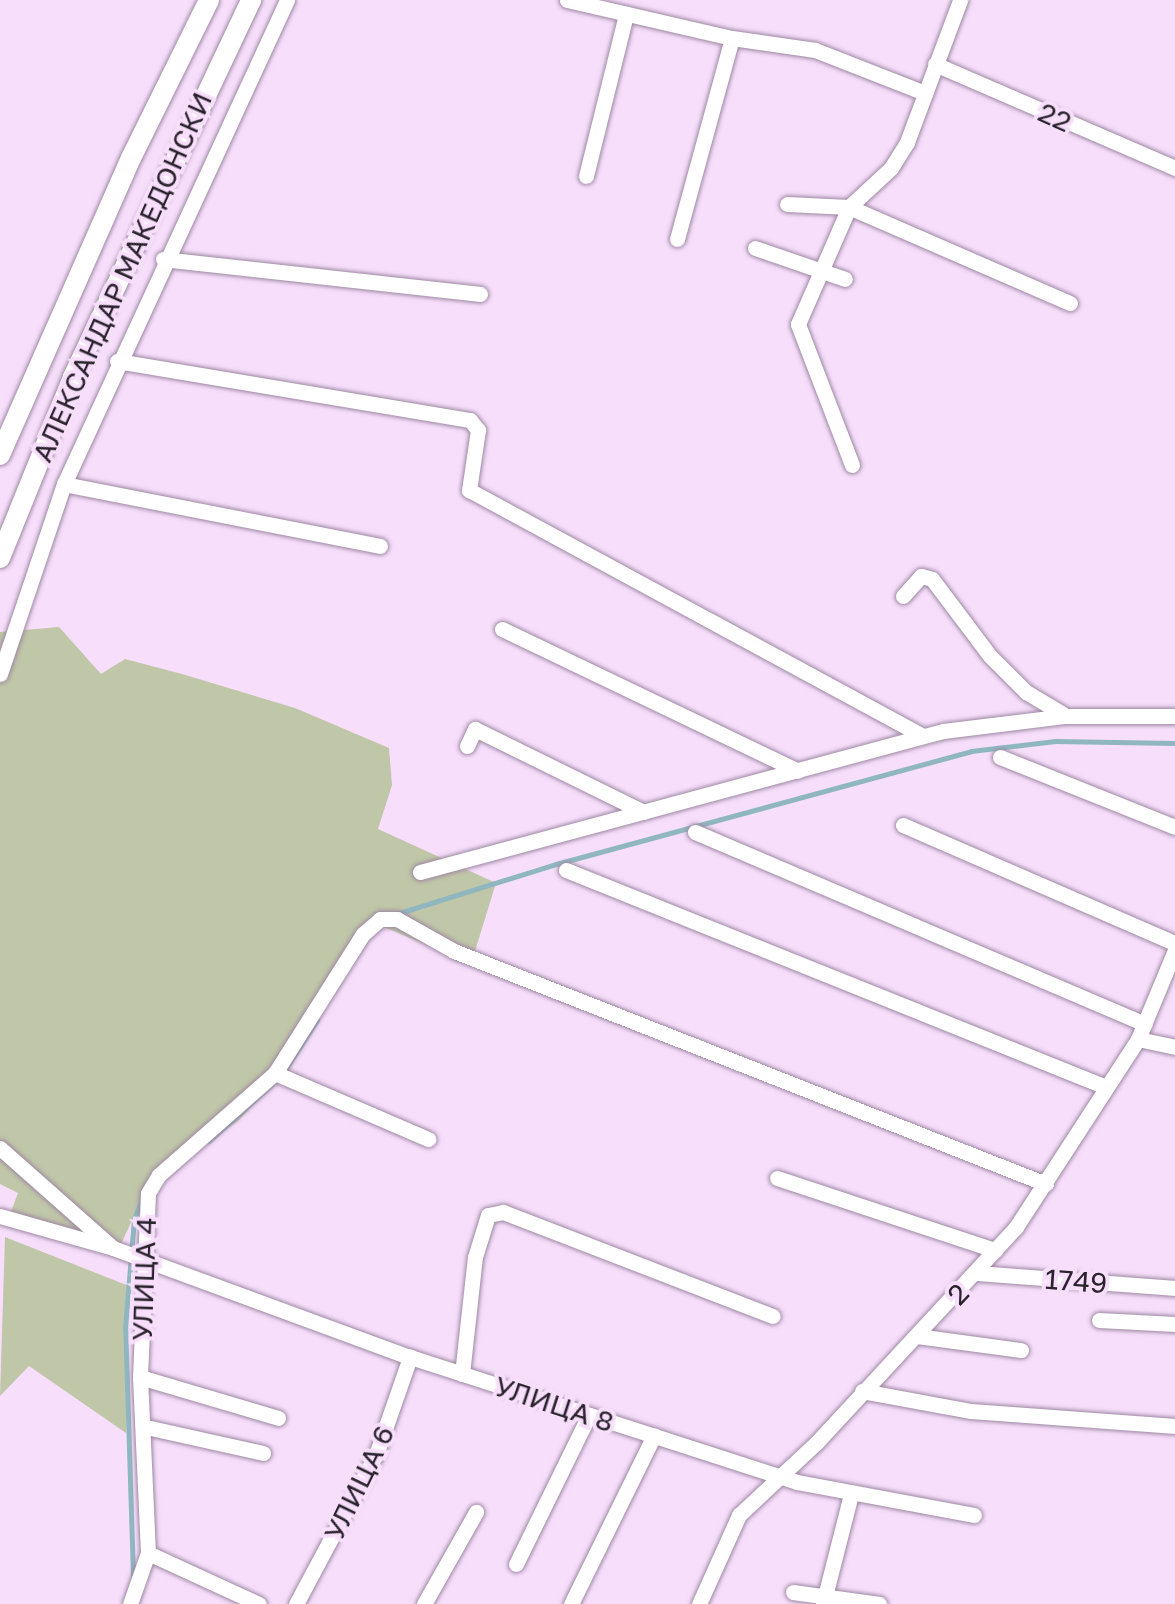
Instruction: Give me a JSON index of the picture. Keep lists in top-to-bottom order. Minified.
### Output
{"streets":{"street":["22","АЛЕКСАНДАР МАКЕДОНСКИ","УЛИЦА 4","1749","2","УЛИЦА 8","УЛИЦА 6"]},"crossings":[["УЛИЦА 4","2"],["УЛИЦА 4","УЛИЦА 8"],["1749","2"],["2","УЛИЦА 8"],["УЛИЦА 8","УЛИЦА 6"]]}
